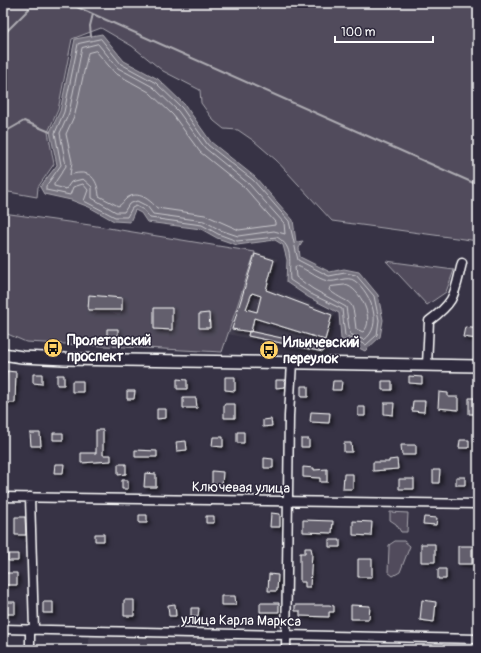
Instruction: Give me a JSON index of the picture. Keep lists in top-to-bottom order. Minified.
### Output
{"streets":{"street":["Ключевая улица","улица Карла Маркса"]},"places":{"bus stop":["Пролетарский проспект","Ильичевский переулок"]},"scale_bar":"100 m"}
